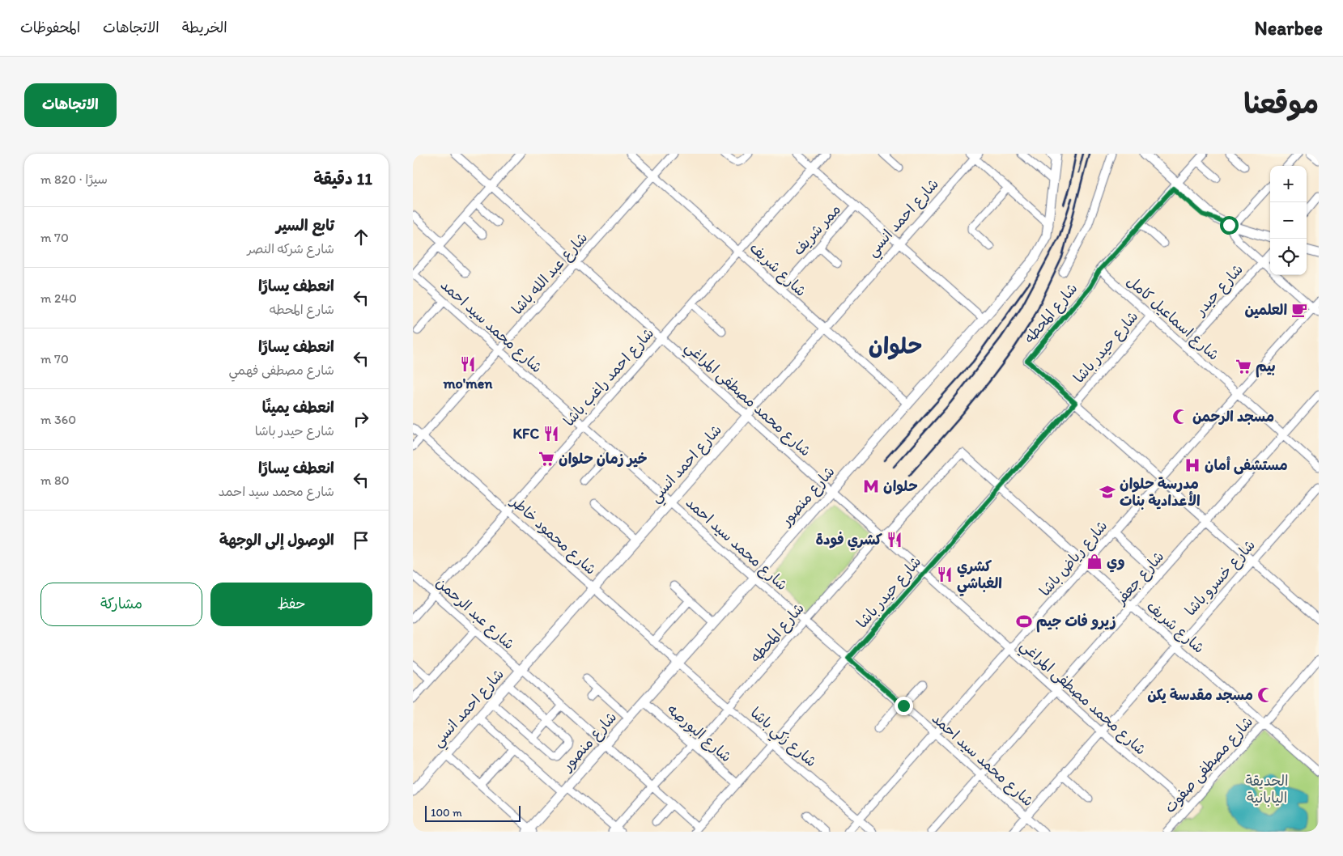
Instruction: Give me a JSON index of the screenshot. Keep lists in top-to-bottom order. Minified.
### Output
{"streets":{"street":["شارع احمد انسي","ممر شريف","شارع شريف","شارع عبد الله باشا","شارع حيدر","شارع المحطه","شارع اسماعيل كامل","شارع محمد سيد احمد","شارع حيدر باشا","شارع احمد راغب باشا","شارع محمد مصطفى المراغي","شارع منصور","شارع محمود خاطر","شارع رياض باشا","شارع جعفر","شارع خسرو باشا","شارع عبد الرحمن","شارع البورصه","شارع زكي باشا","شارع مصطفى صفوت"]},"crossings":[["شارع احمد انسي","شارع شريف"],["شارع احمد انسي","شارع محمد سيد احمد"],["شارع احمد انسي","شارع محمد مصطفى المراغي"],["شارع احمد انسي","شارع محمود خاطر"],["شارع احمد انسي","شارع عبد الرحمن"],["ممر شريف","شارع شريف"],["شارع شريف","شارع عبد الله باشا"],["شارع شريف","شارع المحطه"],["شارع شريف","شارع حيدر باشا"],["شارع شريف","شارع احمد راغب باشا"],["شارع شريف","شارع منصور"],["شارع شريف","شارع رياض باشا"],["شارع شريف","شارع جعفر"],["شارع شريف","شارع خسرو باشا"],["شارع شريف","شارع مصطفى صفوت"],["شارع عبد الله باشا","شارع محمد سيد احمد"],["شارع عبد الله باشا","شارع محمد مصطفى المراغي"],["شارع عبد الله باشا","شارع محمود خاطر"],["شارع حيدر","شارع اسماعيل كامل"],["شارع المحطه","شارع اسماعيل كامل"],["شارع المحطه","شارع محمد سيد احمد"],["شارع المحطه","شارع حيدر باشا"],["شارع المحطه","شارع محمد مصطفى المراغي"],["شارع المحطه","شارع عبد الرحمن"],["شارع المحطه","شارع البورصه"],["شارع المحطه","شارع زكي باشا"],["شارع اسماعيل كامل","شارع حيدر باشا"],["شارع اسماعيل كامل","شارع رياض باشا"],["شارع اسماعيل كامل","شارع جعفر"],["شارع محمد سيد احمد","شارع حيدر باشا"],["شارع محمد سيد احمد","شارع احمد راغب باشا"],["شارع محمد سيد احمد","شارع منصور"],["شارع محمد سيد احمد","شارع رياض باشا"],["شارع محمد سيد احمد","شارع جعفر"],["شارع محمد سيد احمد","شارع خسرو باشا"],["شارع حيدر باشا","شارع محمد مصطفى المراغي"],["شارع حيدر باشا","شارع عبد الرحمن"],["شارع حيدر باشا","شارع البورصه"],["شارع حيدر باشا","شارع زكي باشا"],["شارع احمد راغب باشا","شارع محمد مصطفى المراغي"],["شارع احمد راغب باشا","شارع محمود خاطر"],["شارع احمد راغب باشا","شارع عبد الرحمن"],["شارع محمد مصطفى المراغي","شارع منصور"],["شارع محمد مصطفى المراغي","شارع رياض باشا"],["شارع محمد مصطفى المراغي","شارع جعفر"],["شارع محمد مصطفى المراغي","شارع خسرو باشا"],["شارع محمد مصطفى المراغي","شارع مصطفى صفوت"],["شارع منصور","شارع محمود خاطر"],["شارع منصور","شارع عبد الرحمن"],["شارع منصور","شارع البورصه"],["شارع منصور","شارع زكي باشا"],["شارع محمود خاطر","شارع زكي باشا"],["شارع رياض باشا","شارع زكي باشا"]],"districts":["حلوان"],"parks":["الحديقة اليابانية"],"places":{"cafe":["العلمين"],"restaurant":["mo'men","KFC","كشري فودة","كشري الغباشي"],"supermarket":["بيم","خير زمان حلوان"],"mosque":["مسجد الرحمن","مسجد مقدسة يكن"],"hospital":["مستشفى أمان"],"metro station":["حلوان"],"school or university":["مدرسة حلوان الأعدادية بنات"],"shop":["وي"],"sports":["زيرو فات جيم"]},"scale_bar":"100 m","page":{"header":"Nearbee","nav":["الخريطة","الاتجاهات","المحفوظات"],"title":"موقعنا","buttons":["الاتجاهات",["حفظ","مشاركة"]],"heading":["11 دقيقة","سيرًا · 820 m"],"map_buttons":["+","−"],"list":[["تابع السير","شارع شركه النصر","70 m"],["انعطف يسارًا","شارع المحطه","240 m"],["انعطف يسارًا","شارع مصطفى فهمي","70 m"],["انعطف يمينًا","شارع حيدر باشا","360 m"],["انعطف يسارًا","شارع محمد سيد احمد","80 m"],"الوصول إلى الوجهة"],"scale":"100 m"}}
